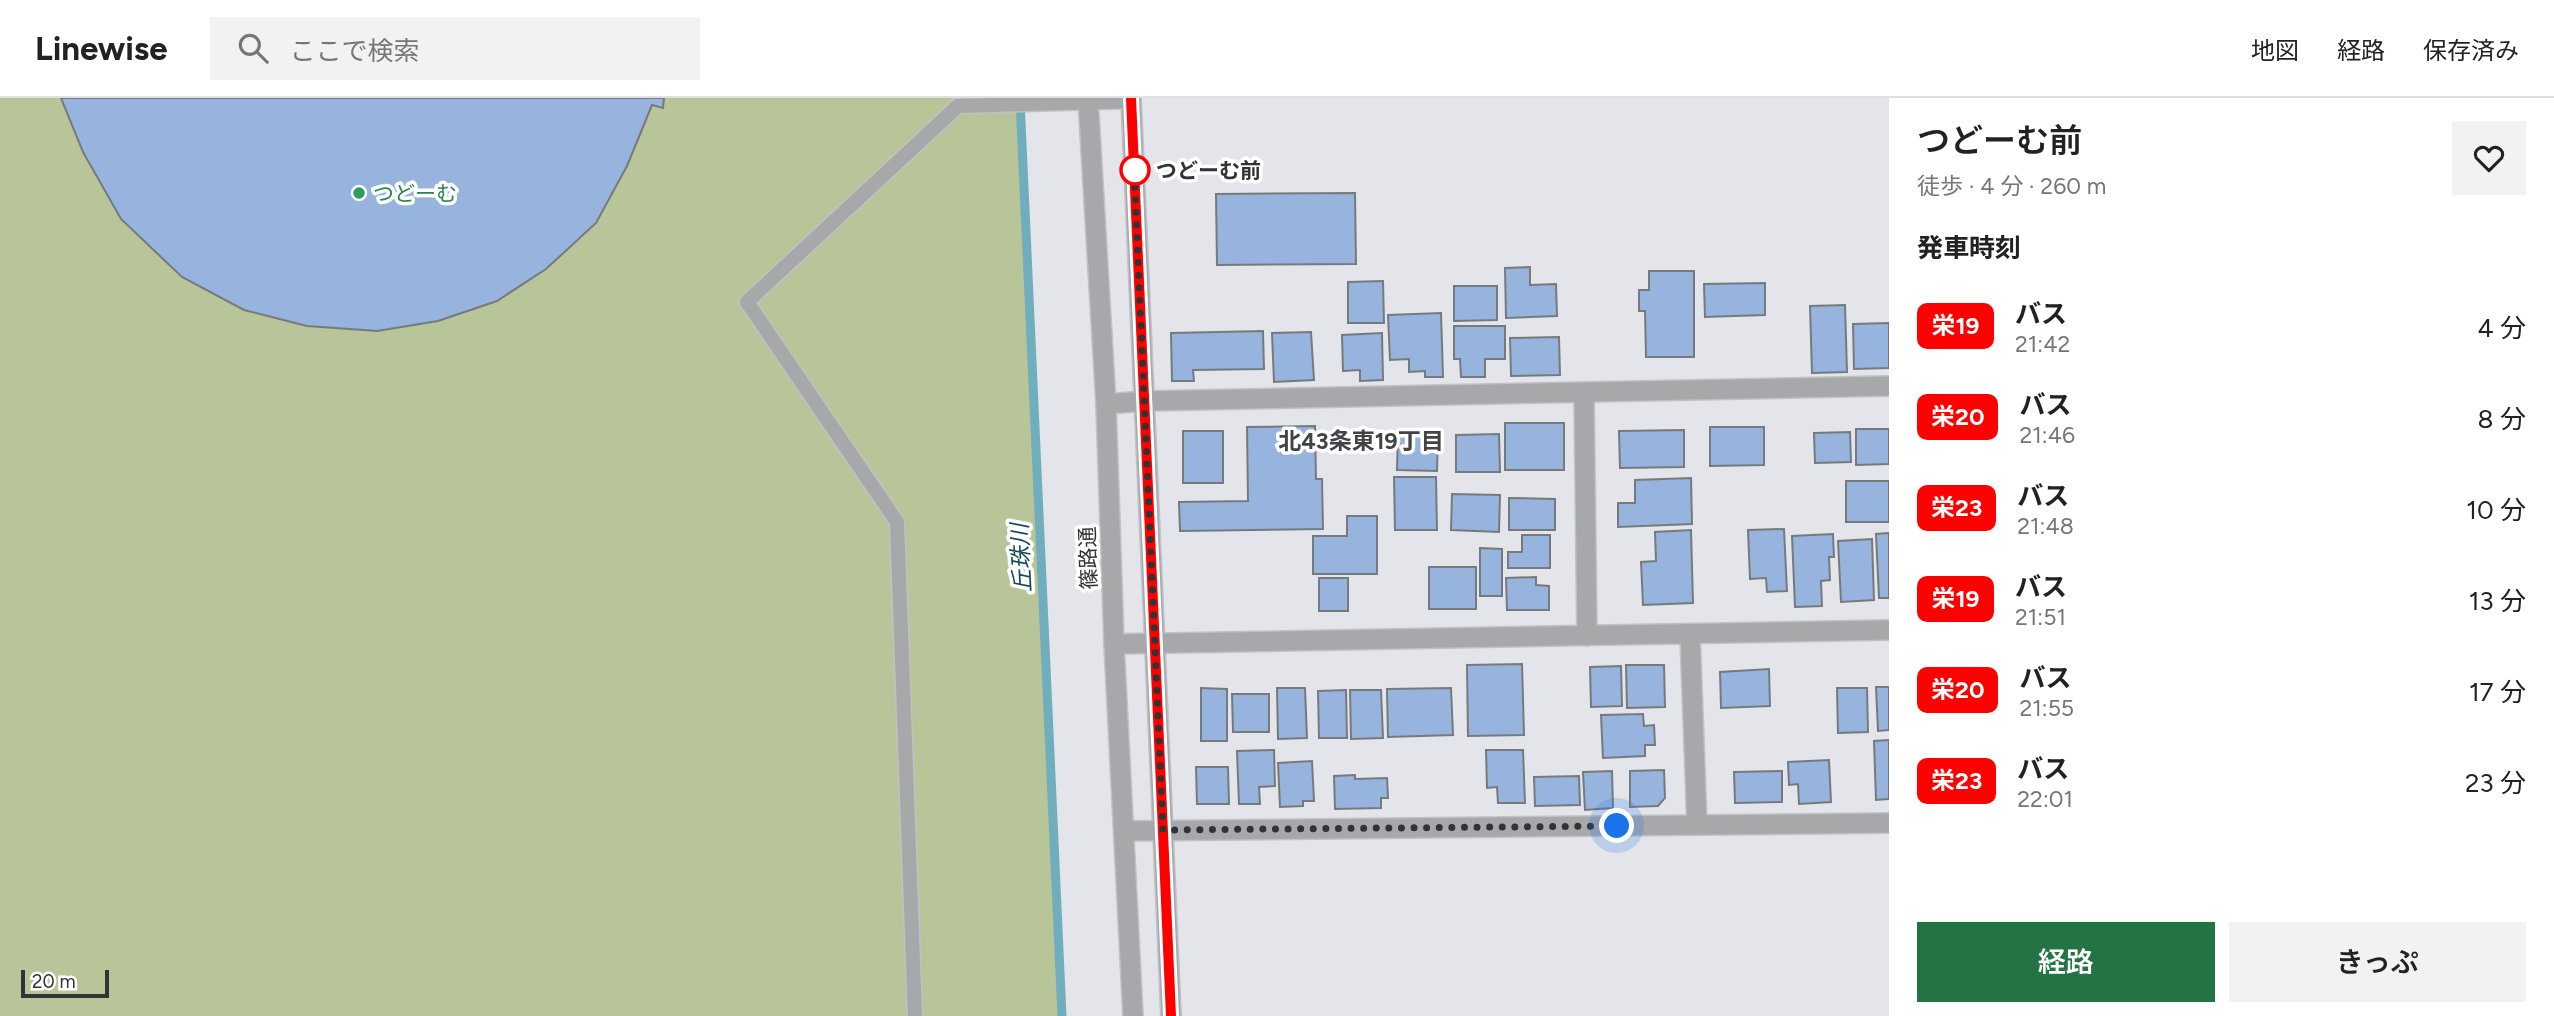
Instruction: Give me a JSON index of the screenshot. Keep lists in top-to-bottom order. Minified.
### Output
{"streets":{"street":["篠路通"]},"districts":["北43条東19丁目"],"water":["丘珠川"],"places":["つどーむ前","つどーむ"],"lines":["bus line 栄19"],"scale_bar":"20 m","page":{"header":"Linewise","search":"ここで検索","nav":["地図","経路","保存済み"],"heading":[["つどーむ前","徒歩 · 4 分 · 260 m"],"発車時刻"],"list":[{"mark":"栄19","name":"バス","note":"21:42","value":"4 分"},{"mark":"栄20","name":"バス","note":"21:46","value":"8 分"},{"mark":"栄23","name":"バス","note":"21:48","value":"10 分"},{"mark":"栄19","name":"バス","note":"21:51","value":"13 分"},{"mark":"栄20","name":"バス","note":"21:55","value":"17 分"},{"mark":"栄23","name":"バス","note":"22:01","value":"23 分"}],"buttons":["経路","きっぷ"],"scale":"20 m"}}
